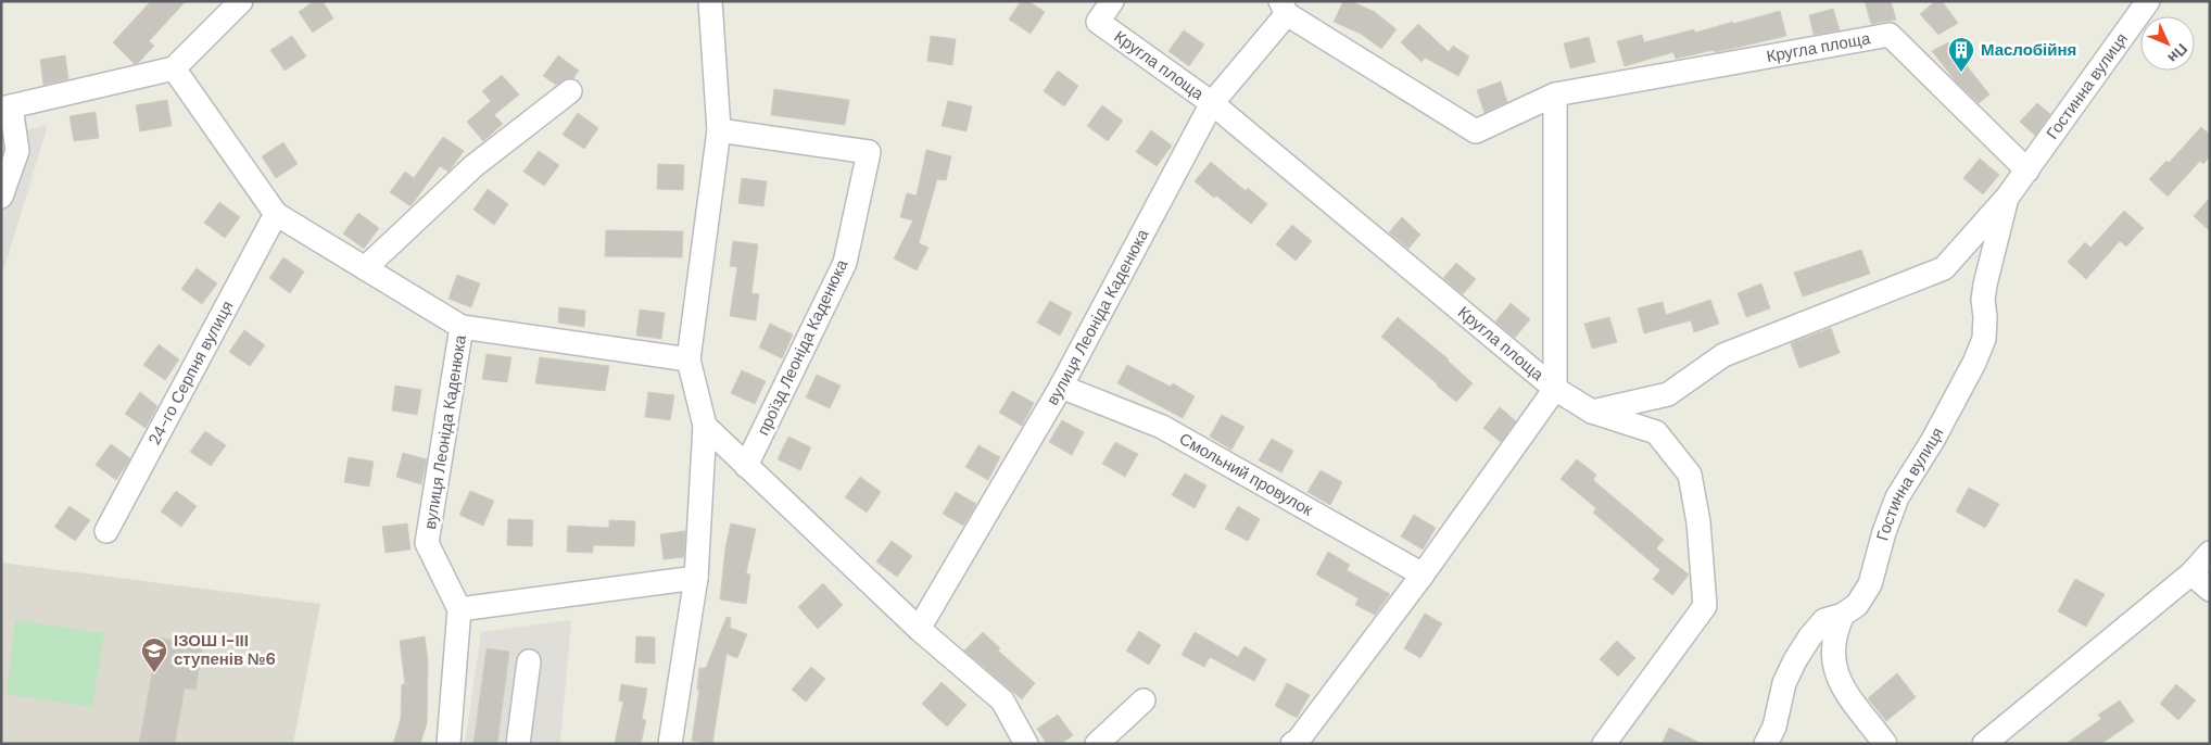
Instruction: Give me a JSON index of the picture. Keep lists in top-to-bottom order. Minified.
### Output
{"streets":{"street":["Кругла площа","Гостинна вулиця","вулиця Леоніда Каденюка","проїзд Леоніда Каденюка","24-го Серпня вулиця","Смольний провулок"]},"crossings":[["Кругла площа","Гостинна вулиця"],["Кругла площа","вулиця Леоніда Каденюка"],["вулиця Леоніда Каденюка","24-го Серпня вулиця"],["вулиця Леоніда Каденюка","Смольний провулок"]],"places":{"building":["Маслобійня"],"school or university":["ІЗОШ І-ІІІ ступенів №6"]},"north":"bottom right"}
